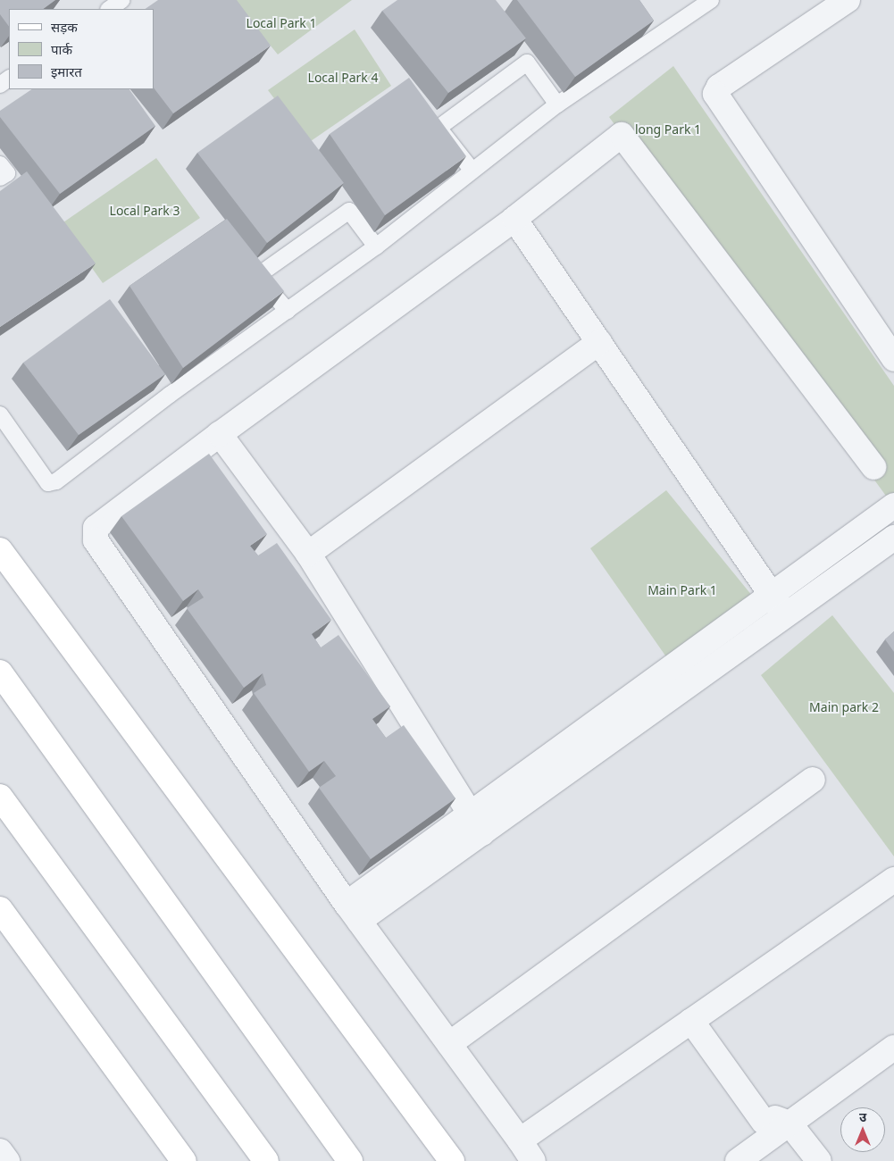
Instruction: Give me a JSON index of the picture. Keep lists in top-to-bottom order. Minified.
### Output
{"parks":["Local Park 1","Local Park 4","long Park 1","Local Park 3","Main Park 1","Main park 2"],"legend":["सड़क","पार्क","इमारत"],"north":"top"}
